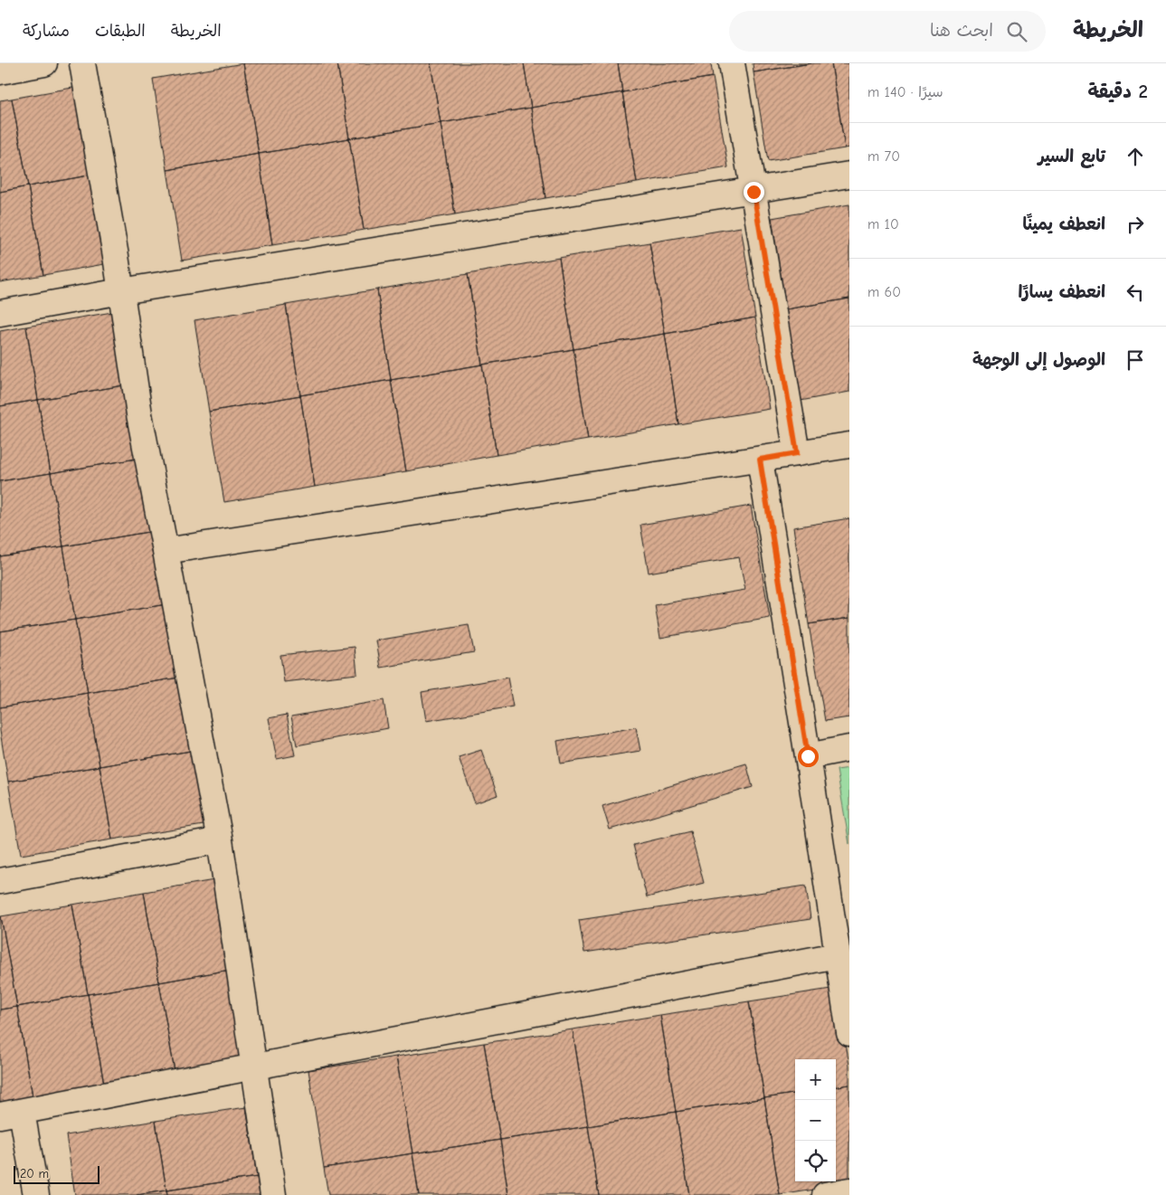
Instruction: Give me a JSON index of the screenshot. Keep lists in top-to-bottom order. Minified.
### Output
{"scale_bar":"20 m","page":{"header":"الخريطة","search":"ابحث هنا","nav":["الخريطة","الطبقات","مشاركة"],"heading":["2 دقيقة","سيرًا · 140 m"],"list":[["تابع السير","70 m"],["انعطف يمينًا","10 m"],["انعطف يسارًا","60 m"],"الوصول إلى الوجهة"],"map_buttons":["+","−"],"scale":"20 m"}}
